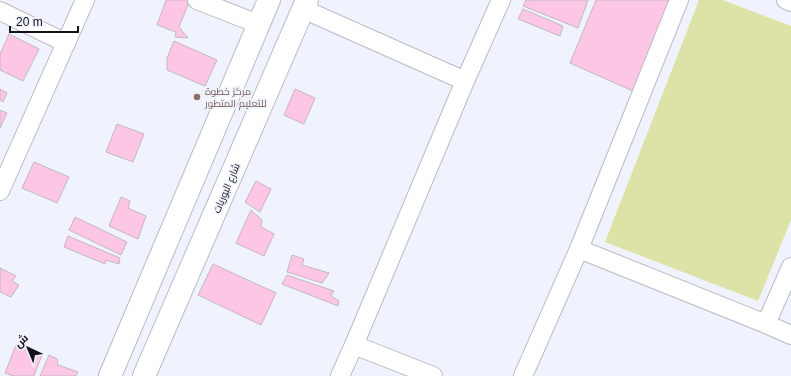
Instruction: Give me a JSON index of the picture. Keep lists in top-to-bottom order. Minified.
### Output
{"streets":{"street":["شارع البوريات"]},"places":["مركز خطوة للتعليم المتطور"],"scale_bar":"20 m","north":"top left"}
